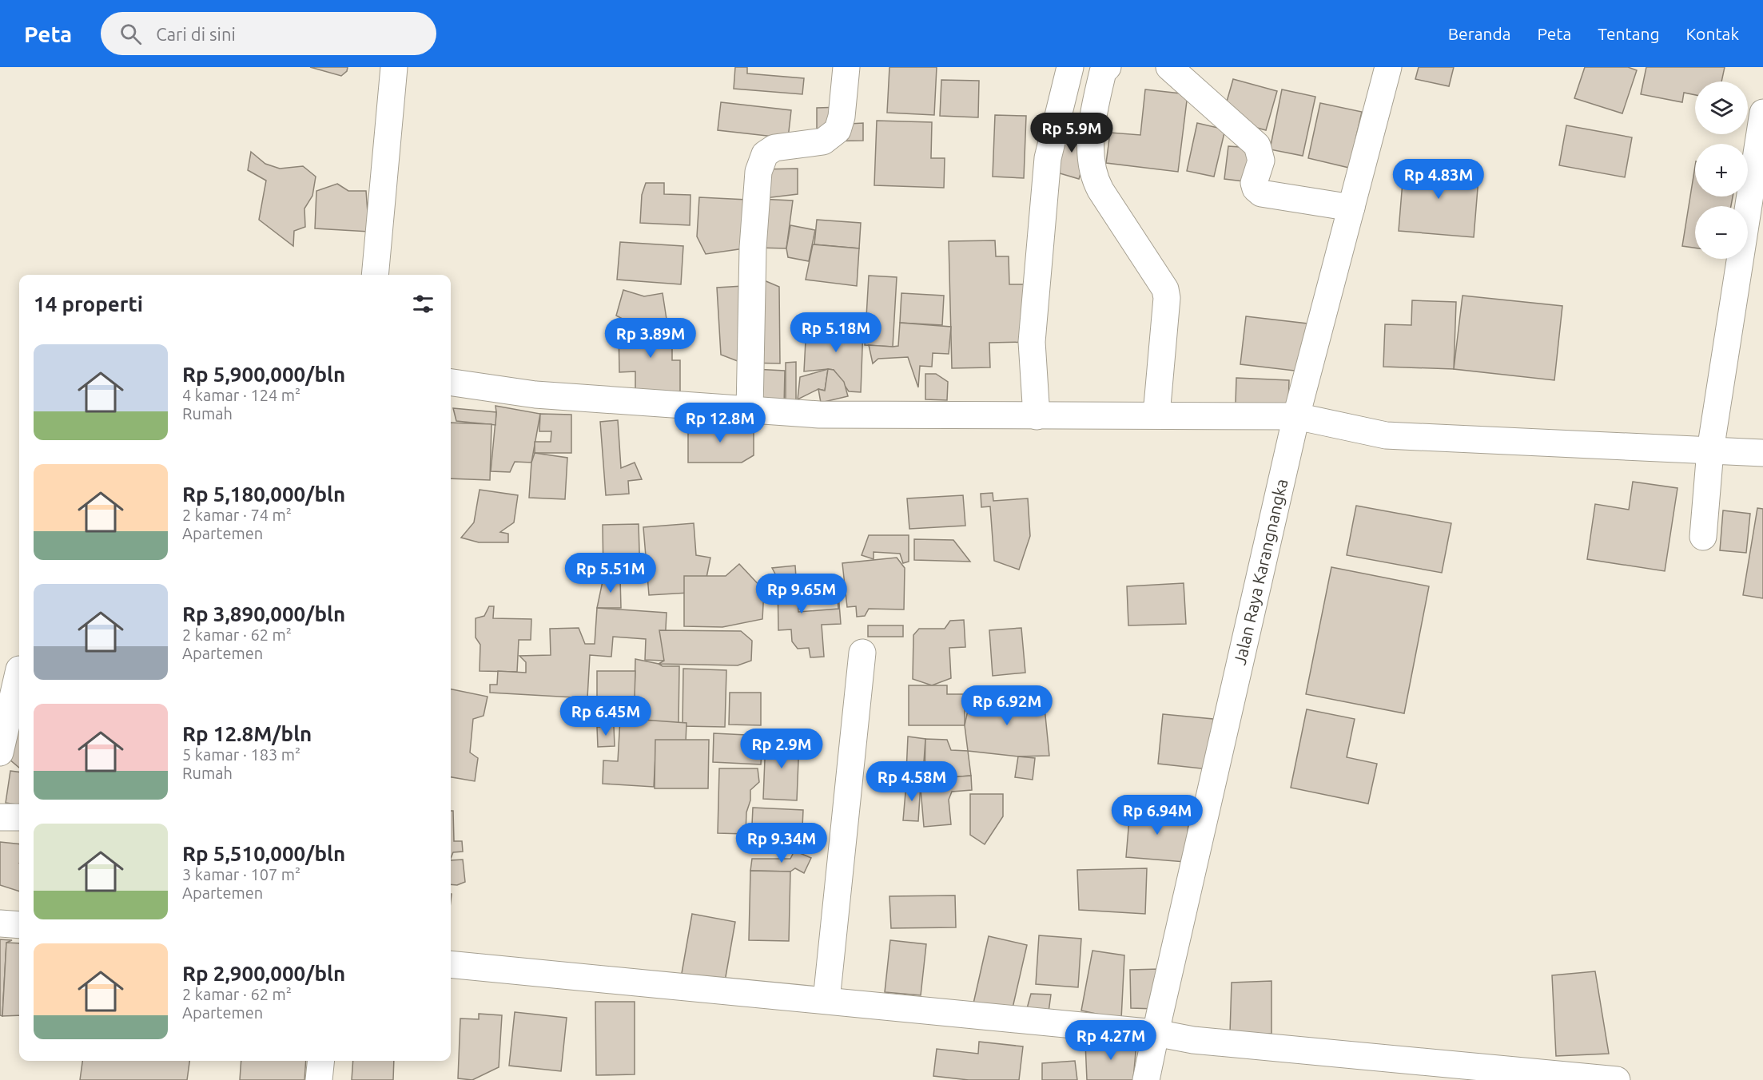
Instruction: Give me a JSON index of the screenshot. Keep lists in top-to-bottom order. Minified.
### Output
{"streets":{"street":["Jalan Raya Karangnangka"]},"page":{"header":"Peta","search":"Cari di sini","nav":["Beranda","Peta","Tentang","Kontak"],"map_buttons":["+","−"],"price":["Rp 5.9M","Rp 4.83M","Rp 5.18M","Rp 3.89M","Rp 12.8M","Rp 5.51M","Rp 9.65M","Rp 6.92M","Rp 6.45M","Rp 2.9M","Rp 4.58M","Rp 6.94M","Rp 9.34M","Rp 4.27M"],"heading":"14 properti","list":[{"name":"Rp 5,900,000/bln","note":"4 kamar · 124 m² · Rumah"},{"name":"Rp 5,180,000/bln","note":"2 kamar · 74 m² · Apartemen"},{"name":"Rp 3,890,000/bln","note":"2 kamar · 62 m² · Apartemen"},{"name":"Rp 12.8M/bln","note":"5 kamar · 183 m² · Rumah"},{"name":"Rp 5,510,000/bln","note":"3 kamar · 107 m² · Apartemen"},{"name":"Rp 2,900,000/bln","note":"2 kamar · 62 m² · Apartemen"}]}}
